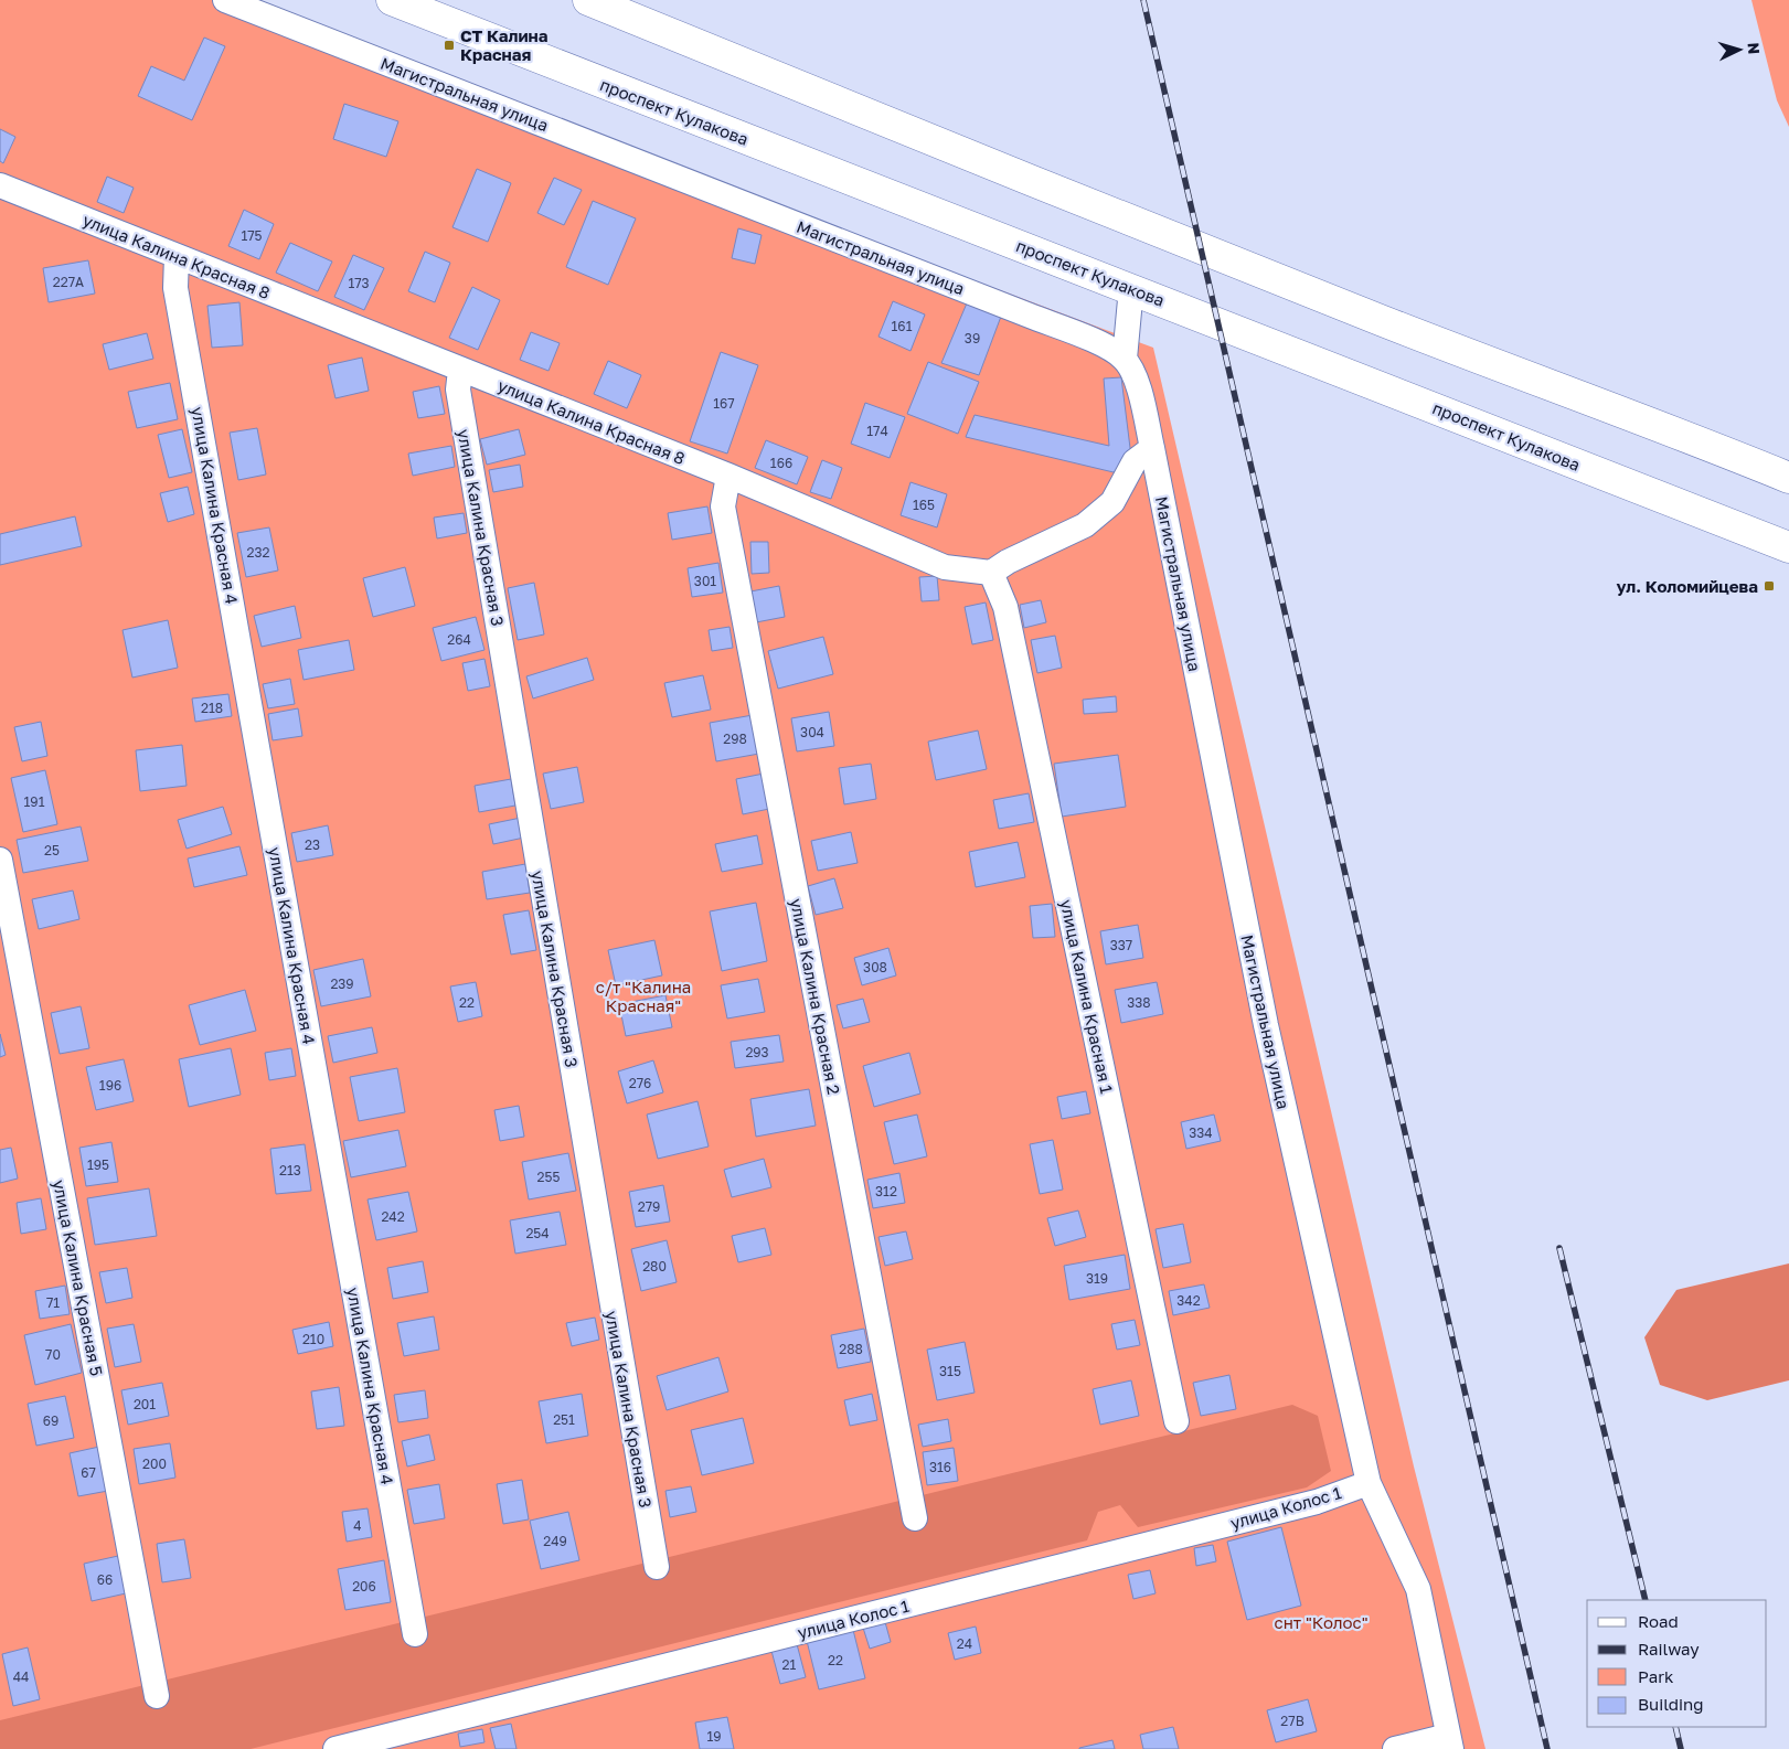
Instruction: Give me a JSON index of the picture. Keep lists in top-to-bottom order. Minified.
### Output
{"streets":{"main road":["проспект Кулакова"],"street":["Магистральная улица","улица Калина Красная 8","улица Калина Красная 4","улица Калина Красная 3","улица Калина Красная 2","улица Калина Красная 1","улица Калина Красная 5","улица Колос 1"]},"crossings":[["Магистральная улица","улица Колос 1"],["улица Калина Красная 8","улица Калина Красная 4"],["улица Калина Красная 8","улица Калина Красная 3"],["улица Калина Красная 8","улица Калина Красная 2"],["улица Калина Красная 8","улица Калина Красная 1"]],"parks":["с/т \"Калина Красная\"","снт \"Колос\""],"places":{"transit":["СТ Калина Красная","ул. Коломийцева"]},"house_numbers":["175","227А","173","161","39","167","174","166","165","232","301","264","218","304","298","191","23","25","337","308","239","22","338","293","276","196","334","195","213","255","312","279","242","254","280","319","342","71","210","288","70","315","201","251","69","200","316","67","4","249","66","206","24","22","21","44","27В","19"],"legend":["Road","Railway","Park","Building"],"north":"right"}
